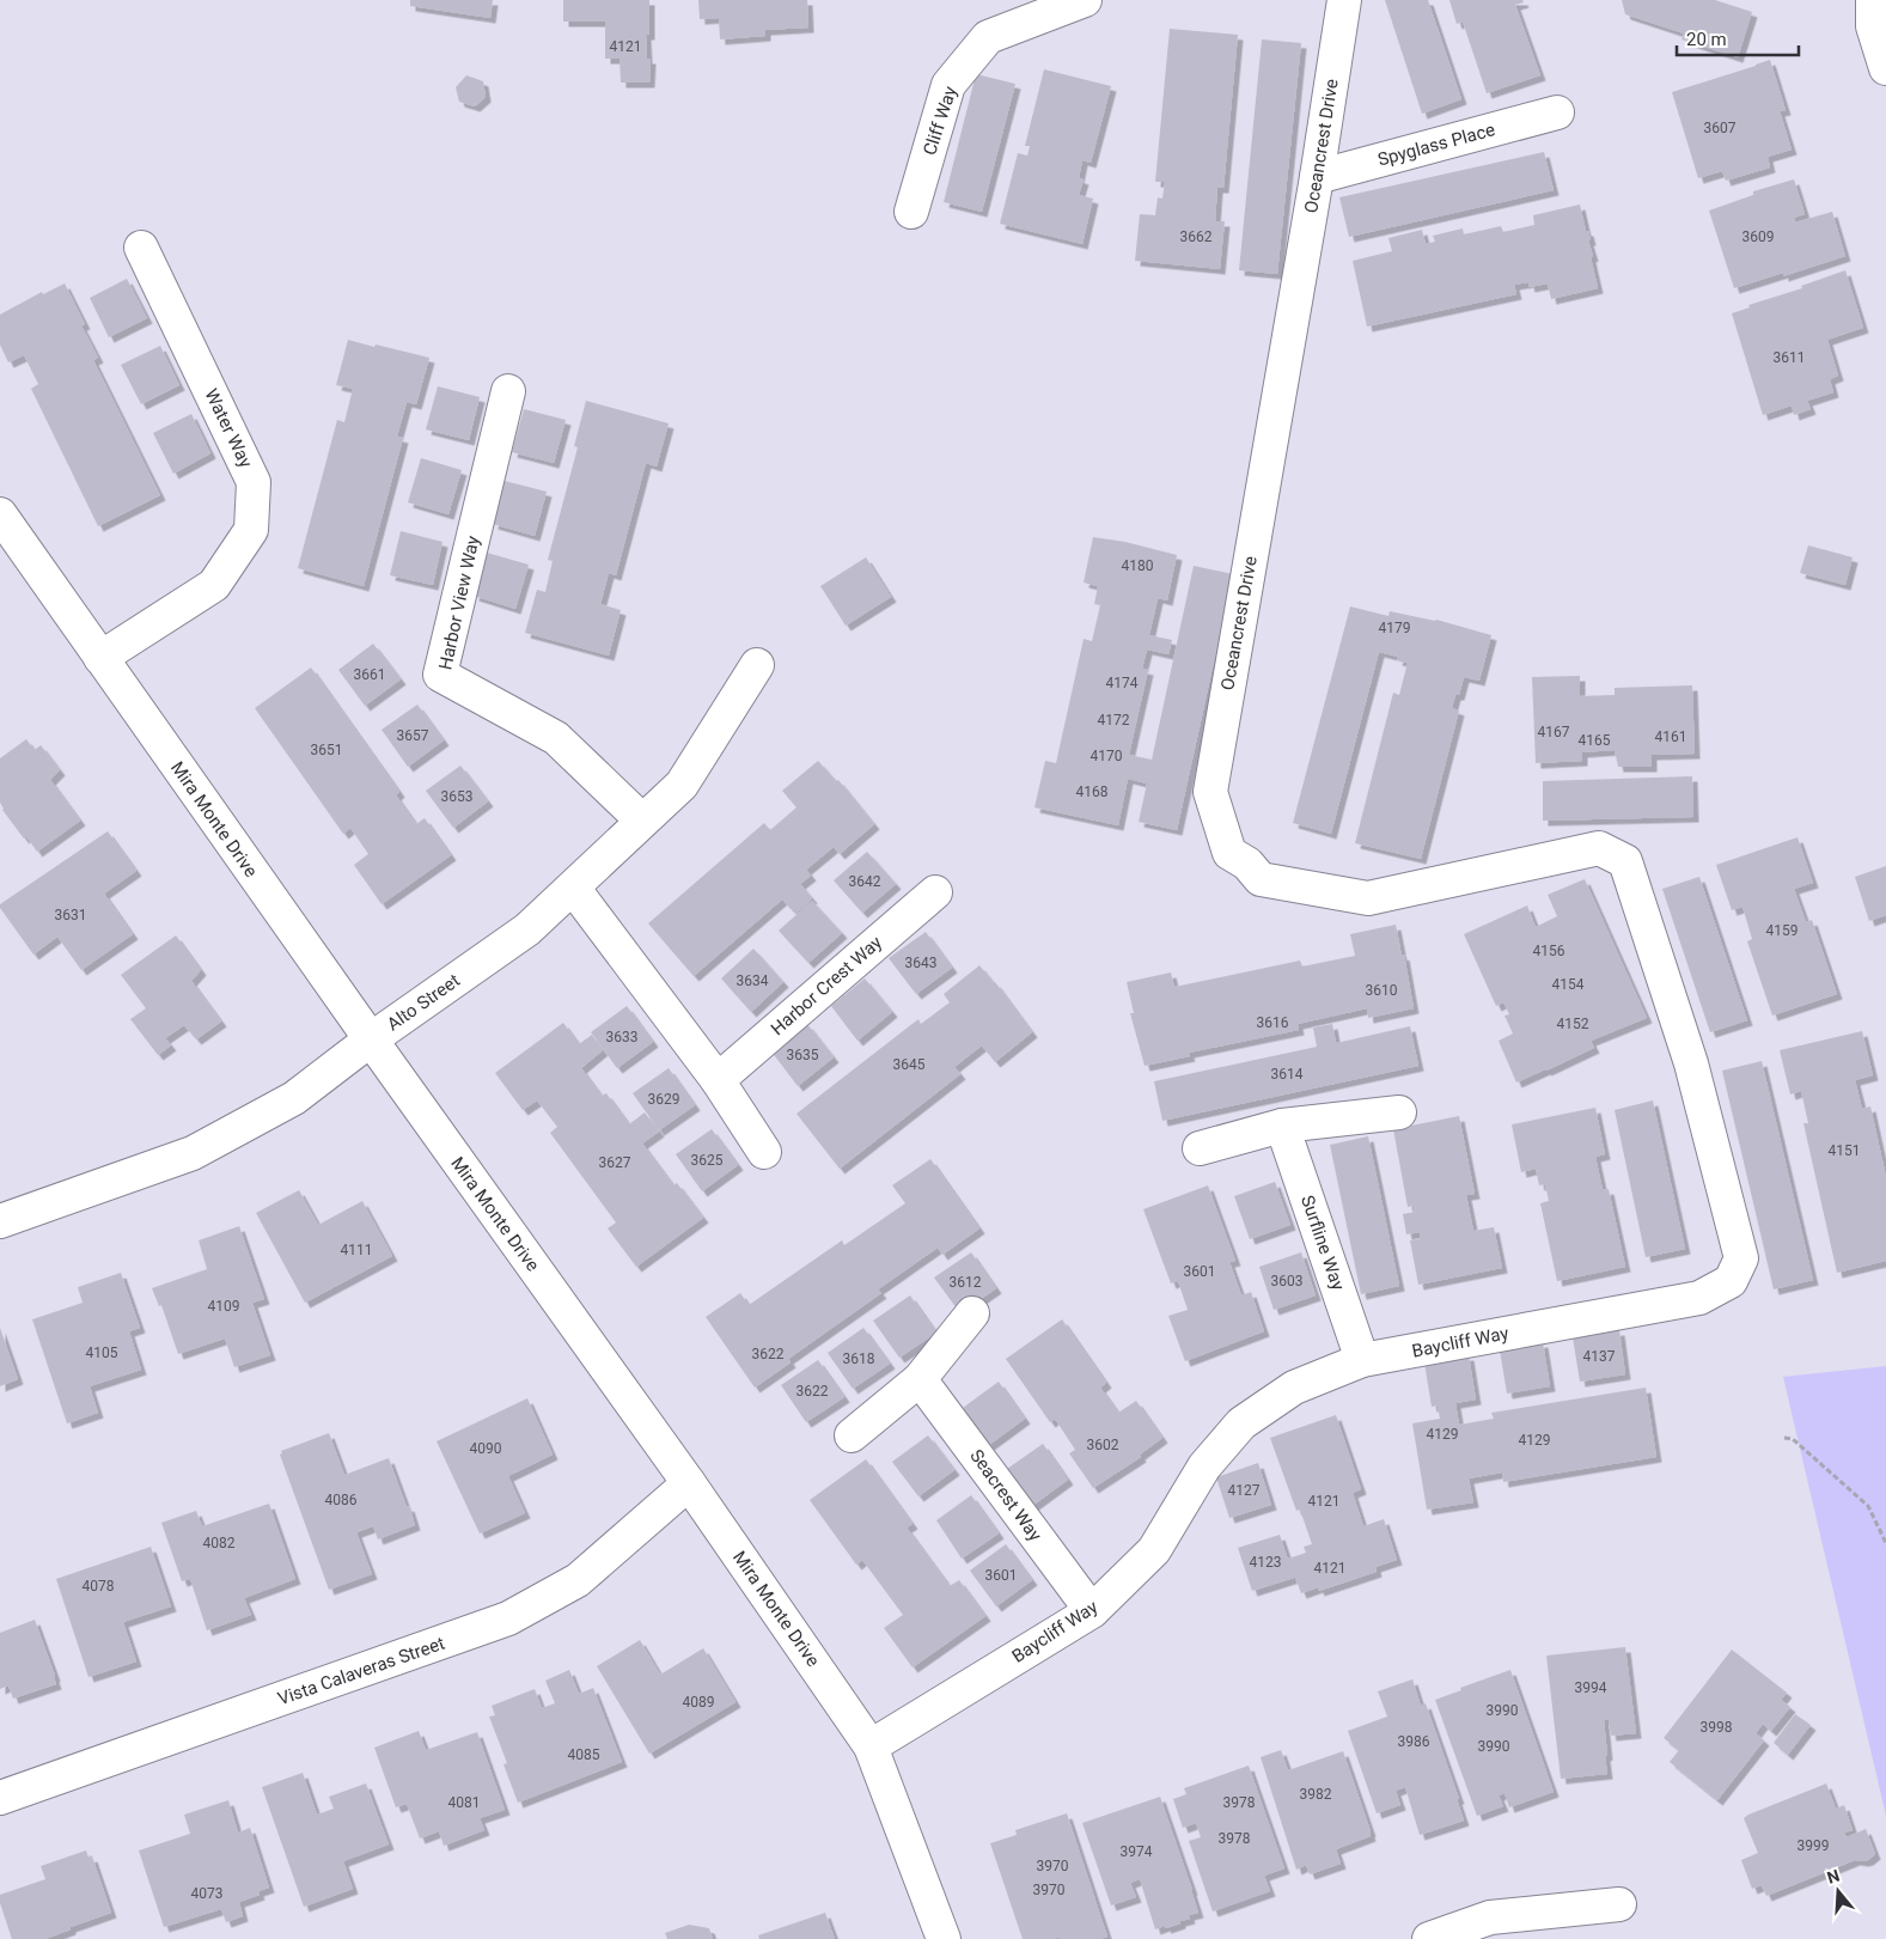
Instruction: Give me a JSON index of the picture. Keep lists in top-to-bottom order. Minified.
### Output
{"streets":{"street":["Cliff Way","Spyglass Place","Oceancrest Drive","Water Way","Harbor View Way","Mira Monte Drive","Harbor Crest Way","Alto Street","Surfline Way","Baycliff Way","Seacrest Way","Vista Calaveras Street"]},"crossings":[["Spyglass Place","Oceancrest Drive"],["Oceancrest Drive","Baycliff Way"],["Water Way","Mira Monte Drive"],["Harbor View Way","Alto Street"],["Mira Monte Drive","Alto Street"],["Mira Monte Drive","Baycliff Way"],["Mira Monte Drive","Vista Calaveras Street"],["Surfline Way","Baycliff Way"],["Baycliff Way","Seacrest Way"]],"house_numbers":["4121","3607","3662","3609","3611","4180","4179","3661","4174","4172","4167","3657","4161","4165","3651","4170","4168","3653","3642","3631","4159","4156","3643","3634","4154","3610","3616","4152","3633","3635","3645","3614","3629","4151","3625","3627","4111","3601","3603","3612","4109","4105","3622","4137","3618","3622","4129","4129","3602","4090","4127","4086","4121","4082","4123","4121","3601","4078","3994","4089","3990","3998","3986","3990","4085","3982","4081","3978","3978","3999","3974","3970","3970","4073"],"scale_bar":"20 m","north":"top"}
